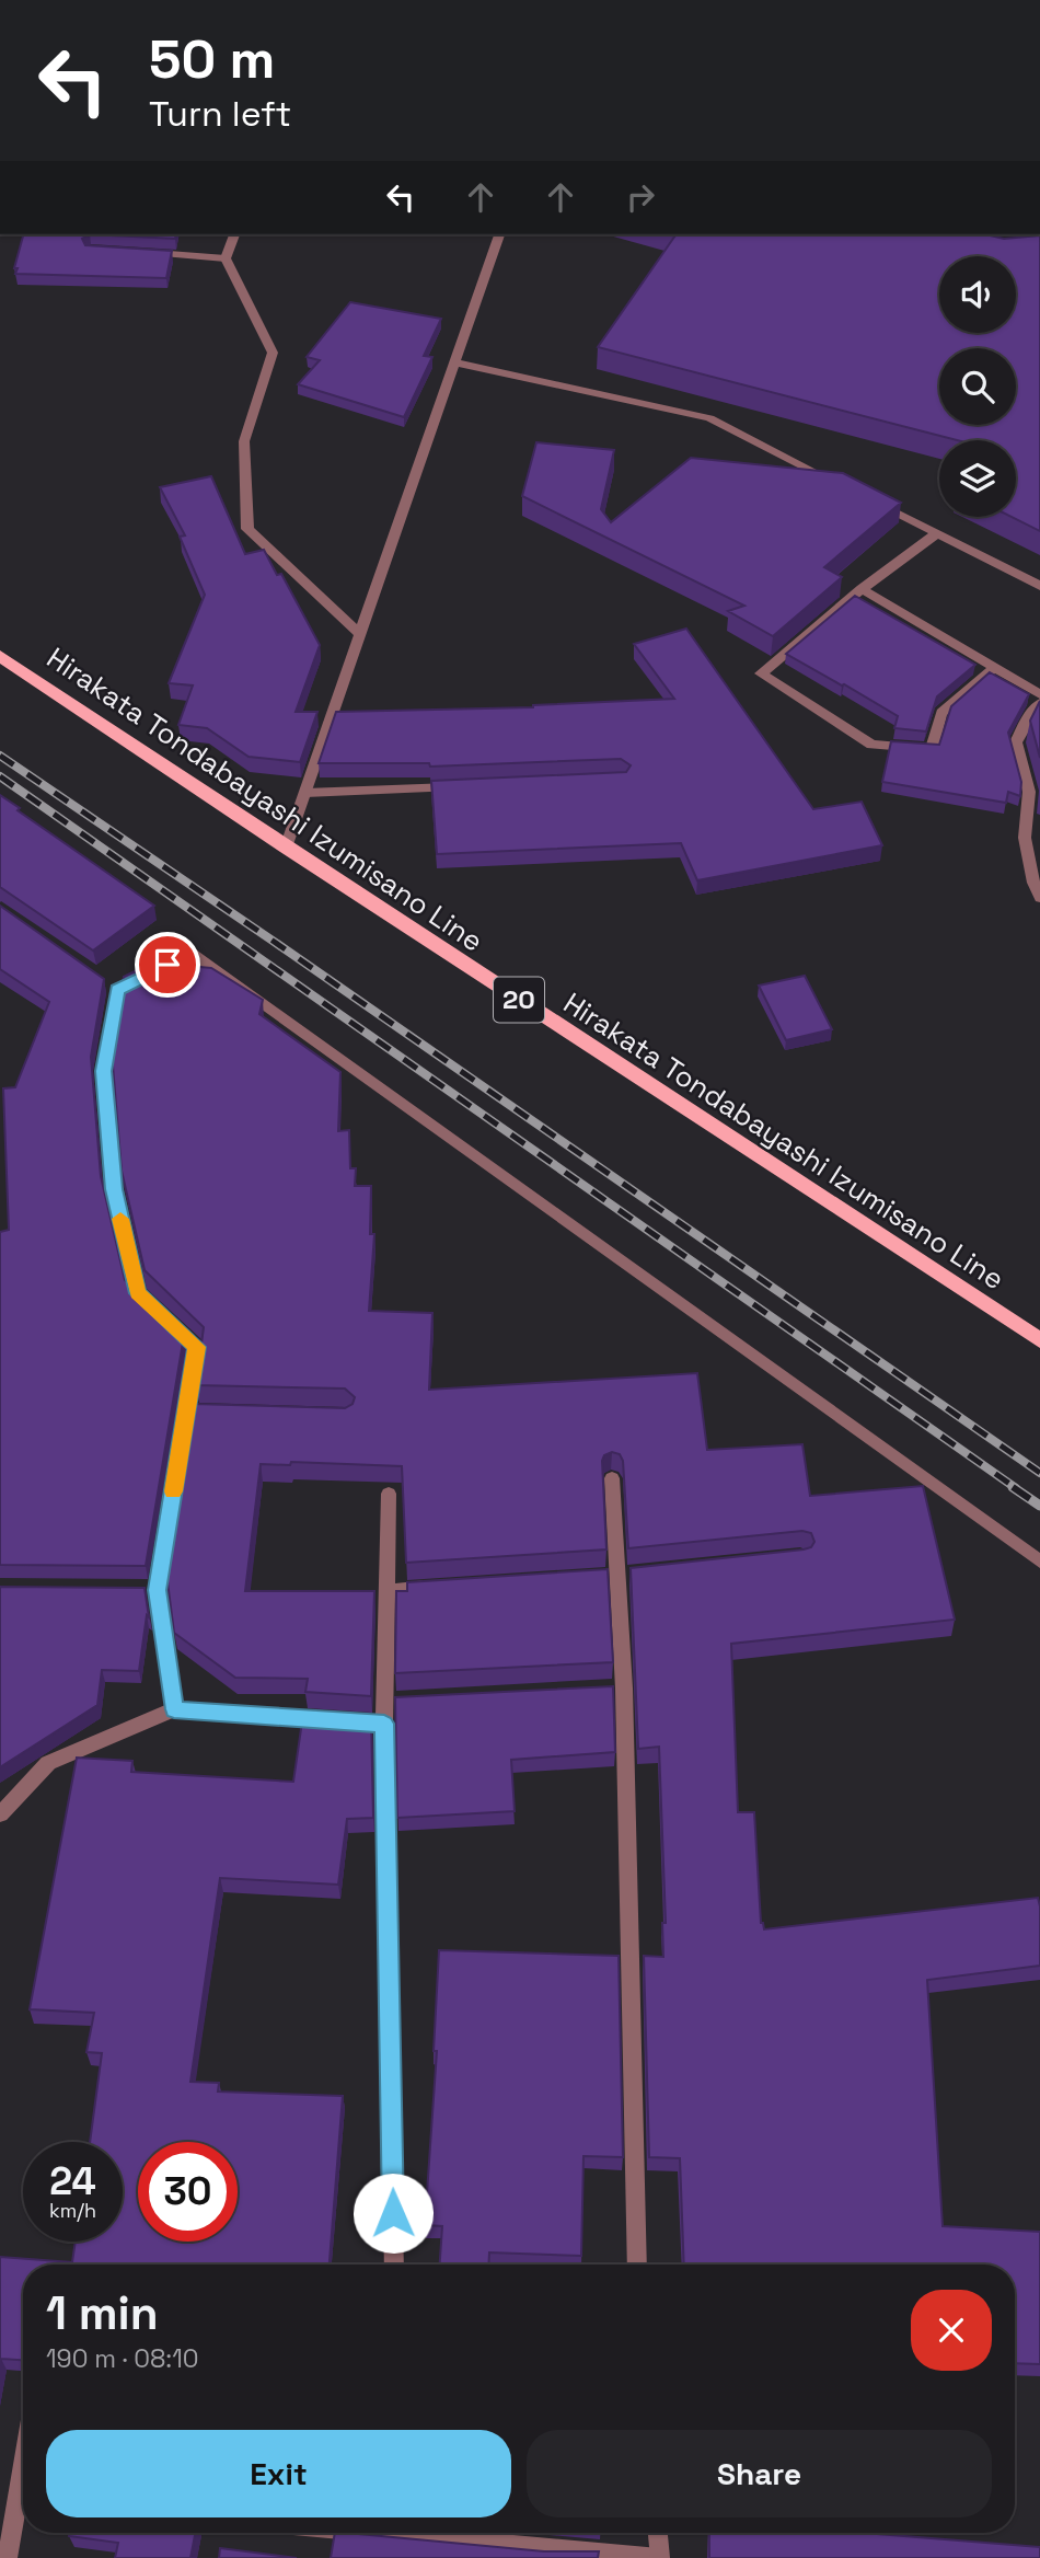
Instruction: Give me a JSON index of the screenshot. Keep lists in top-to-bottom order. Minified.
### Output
{"streets":{"main road":["Hirakata Tondabayashi Izumisano Line","20"]},"page":{"turn":["50 m","Turn left"],"speed":"24 km/h","limit":"30","heading":["1 min","190 m · 08:10"],"buttons":["Exit","Share"]}}
